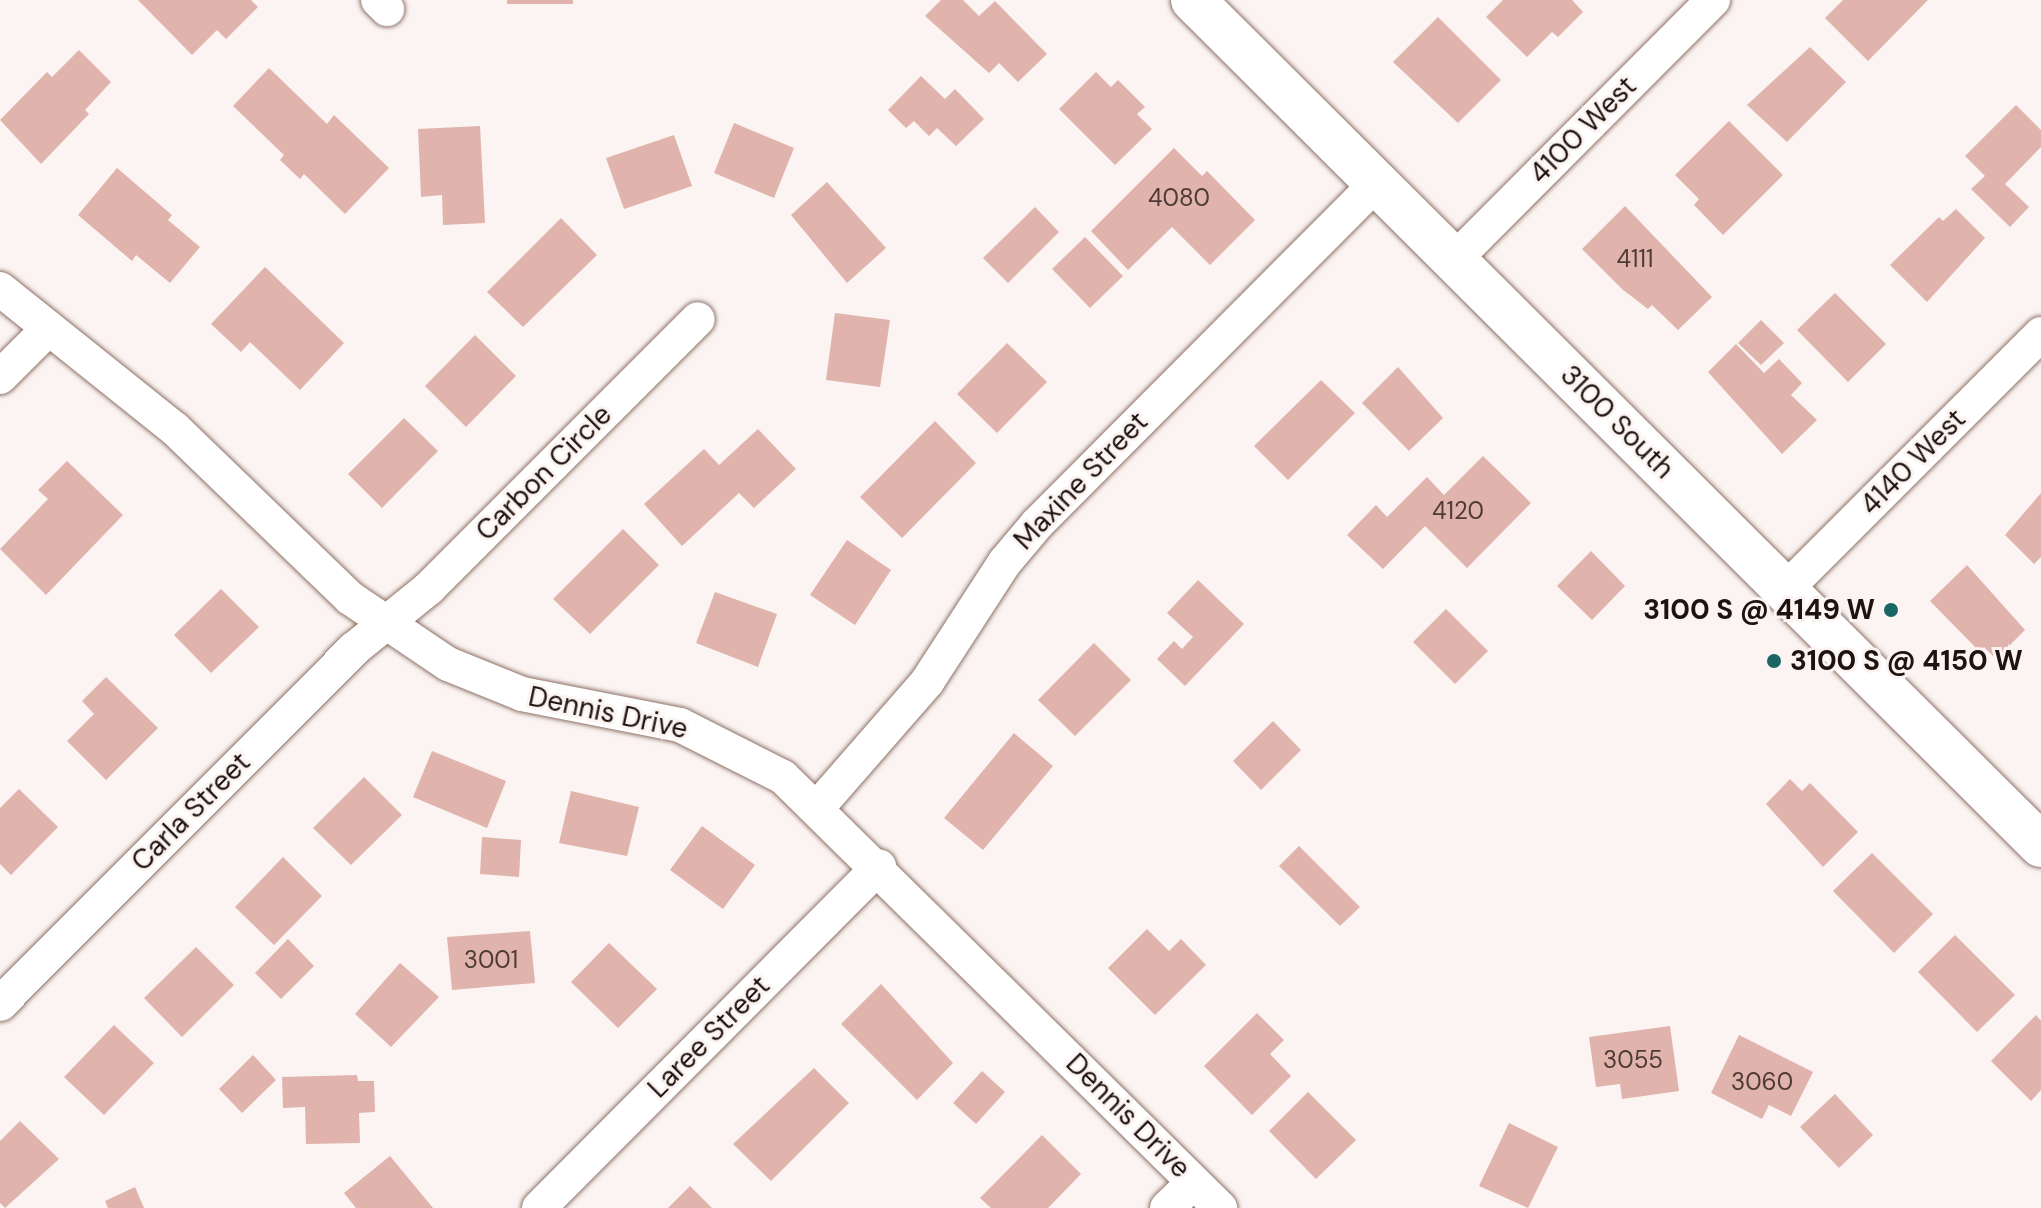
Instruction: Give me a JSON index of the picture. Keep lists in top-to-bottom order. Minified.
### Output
{"streets":{"main road":["3100 South"],"street":["4100 West","4140 West","Carbon Circle","Maxine Street","Dennis Drive","Carla Street","Laree Street"]},"crossings":[["4100 West","3100 South"],["3100 South","4140 West"],["3100 South","Maxine Street"],["Carbon Circle","Dennis Drive"],["Carbon Circle","Carla Street"],["Maxine Street","Dennis Drive"],["Dennis Drive","Carla Street"],["Dennis Drive","Laree Street"]],"places":["3100 S @ 4149 W","3100 S @ 4150 W"],"house_numbers":["4080","4111","4120","3001","3055","3060"]}
